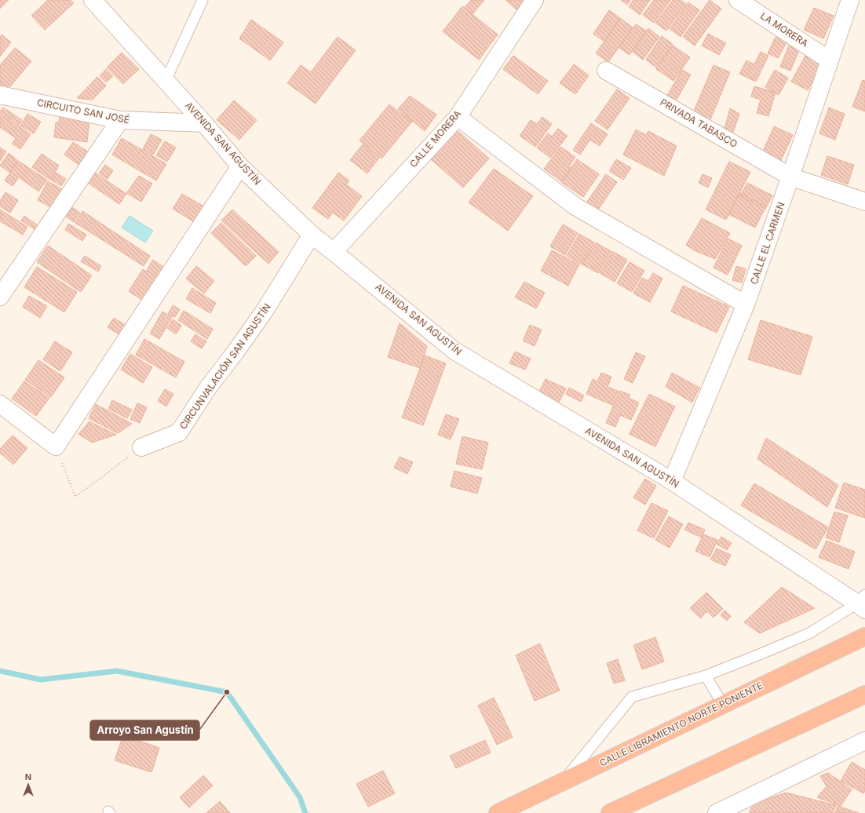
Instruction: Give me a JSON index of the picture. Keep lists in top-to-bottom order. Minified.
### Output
{"streets":{"highway":["CALLE LIBRAMIENTO NORTE PONIENTE"],"street":["LA MORERA","CIRCUITO SAN JOSÉ","PRIVADA TABASCO","CALLE MORERA","AVENIDA SAN AGUSTÍN","CALLE EL CARMEN","CIRCUNVALACIÓN SAN AGUSTÍN"]},"crossings":[["LA MORERA","CALLE EL CARMEN"],["CIRCUITO SAN JOSÉ","AVENIDA SAN AGUSTÍN"],["PRIVADA TABASCO","CALLE EL CARMEN"],["CALLE MORERA","AVENIDA SAN AGUSTÍN"],["AVENIDA SAN AGUSTÍN","CALLE EL CARMEN"],["AVENIDA SAN AGUSTÍN","CIRCUNVALACIÓN SAN AGUSTÍN"]],"places":["Arroyo San Agustín"],"north":"top"}
